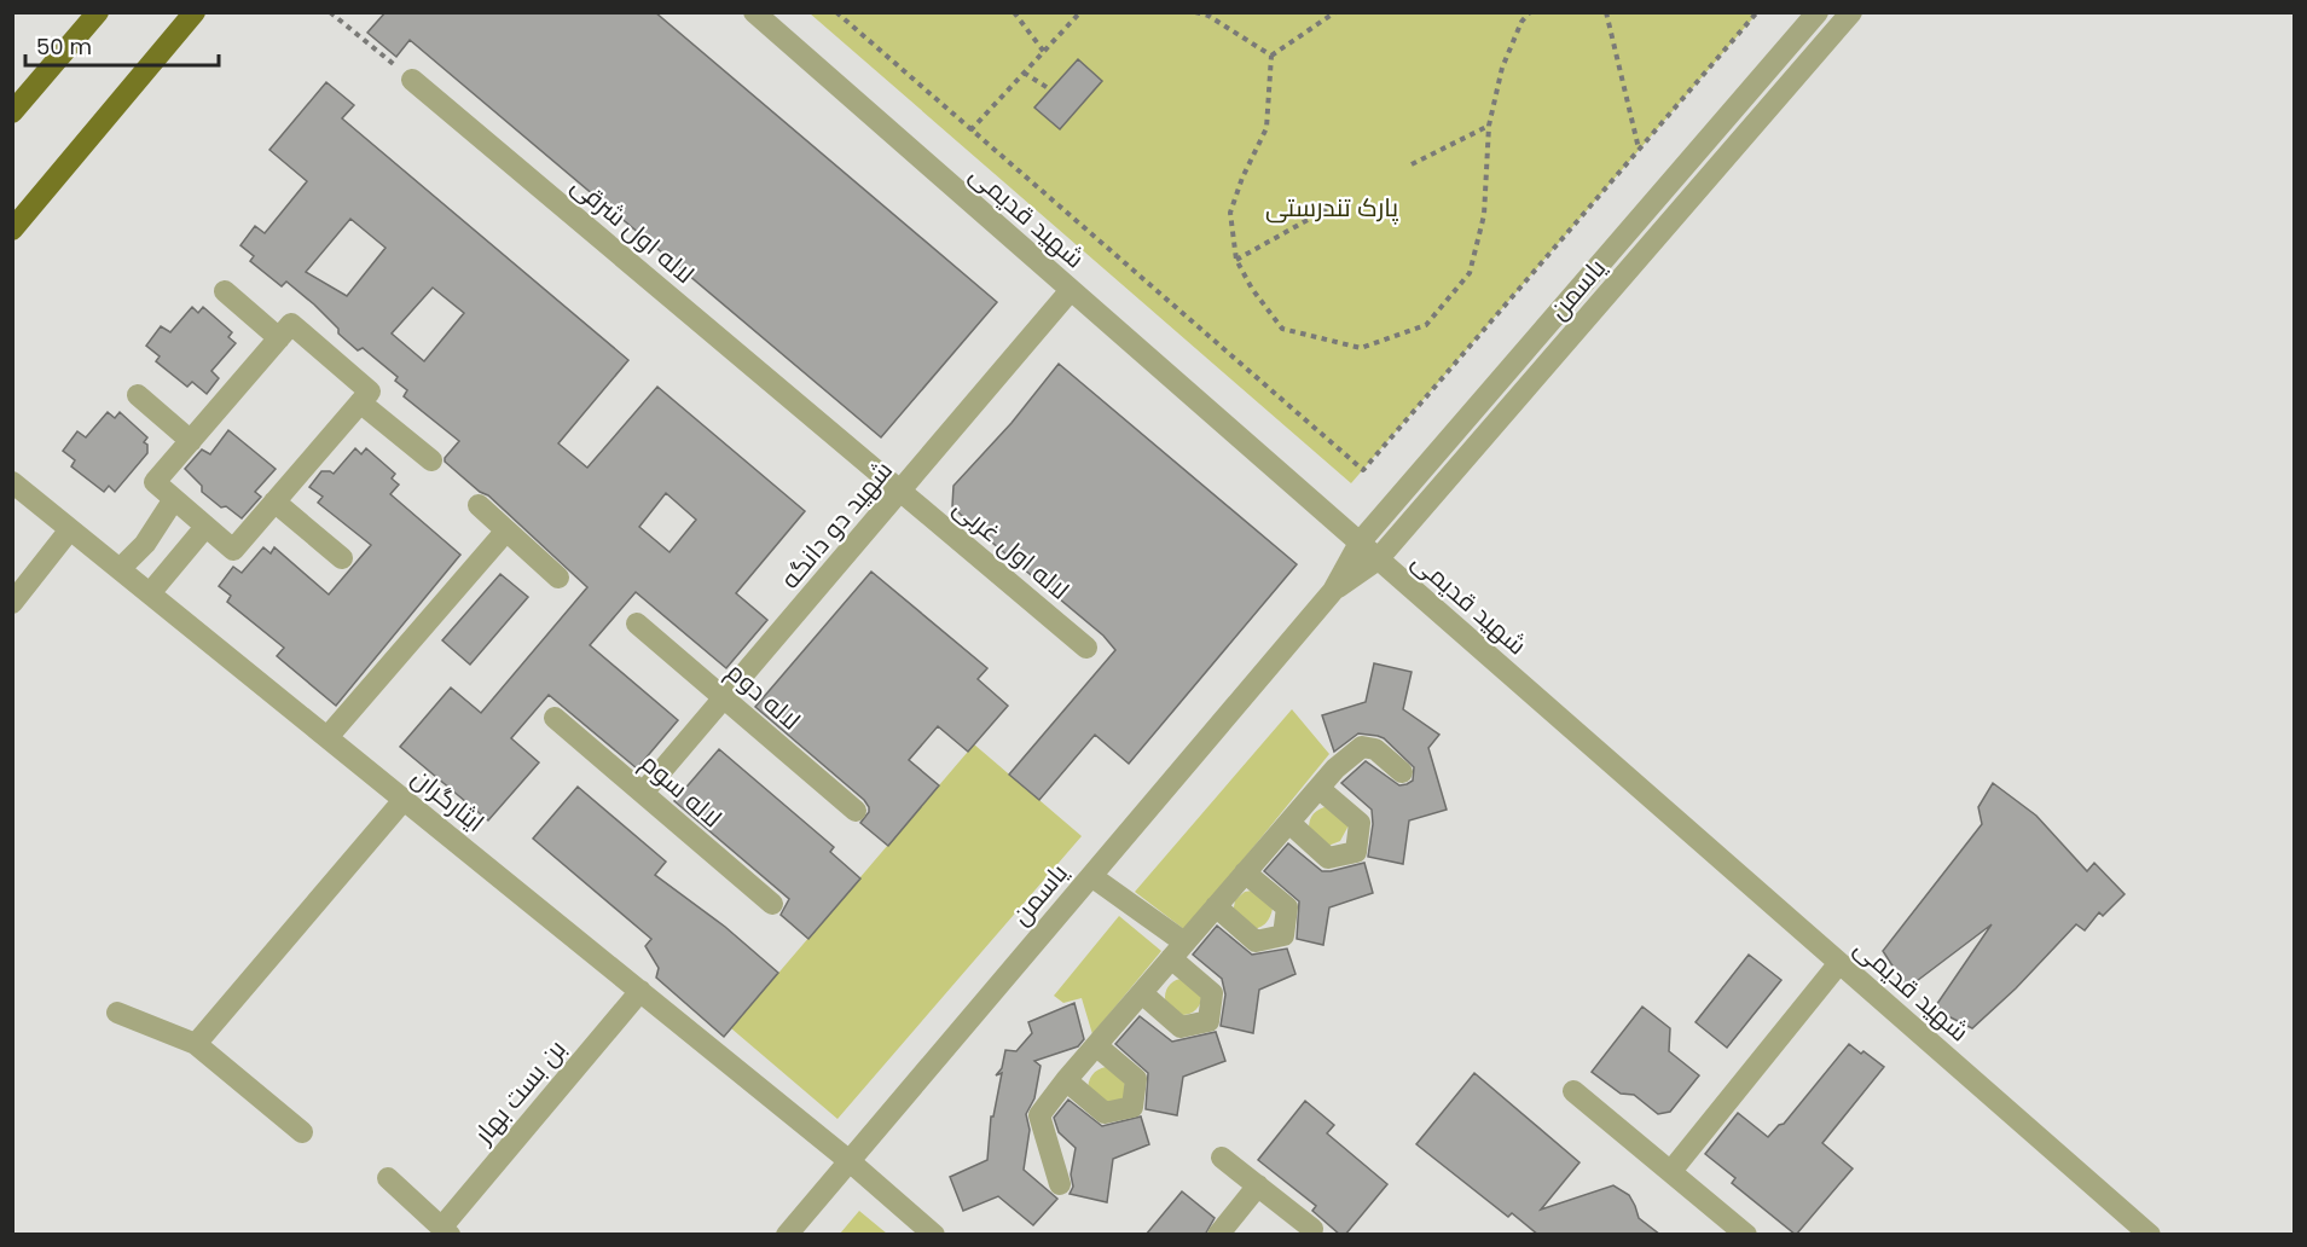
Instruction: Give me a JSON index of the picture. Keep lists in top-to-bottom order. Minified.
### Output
{"streets":{"street":["شهید قدیمی","لاله اول شرقی","یاسمن","شهید دو دانگه","لاله اول غربی","لاله دوم","لاله سوم","ایثارگران","بن بست بهار"]},"crossings":[["شهید قدیمی","یاسمن"],["شهید قدیمی","شهید دو دانگه"],["لاله اول شرقی","شهید دو دانگه"],["لاله اول شرقی","لاله اول غربی"],["یاسمن","ایثارگران"],["شهید دو دانگه","لاله اول غربی"],["شهید دو دانگه","لاله دوم"],["شهید دو دانگه","لاله سوم"],["ایثارگران","بن بست بهار"]],"parks":["پارک تندرستی"],"scale_bar":"50 m"}
